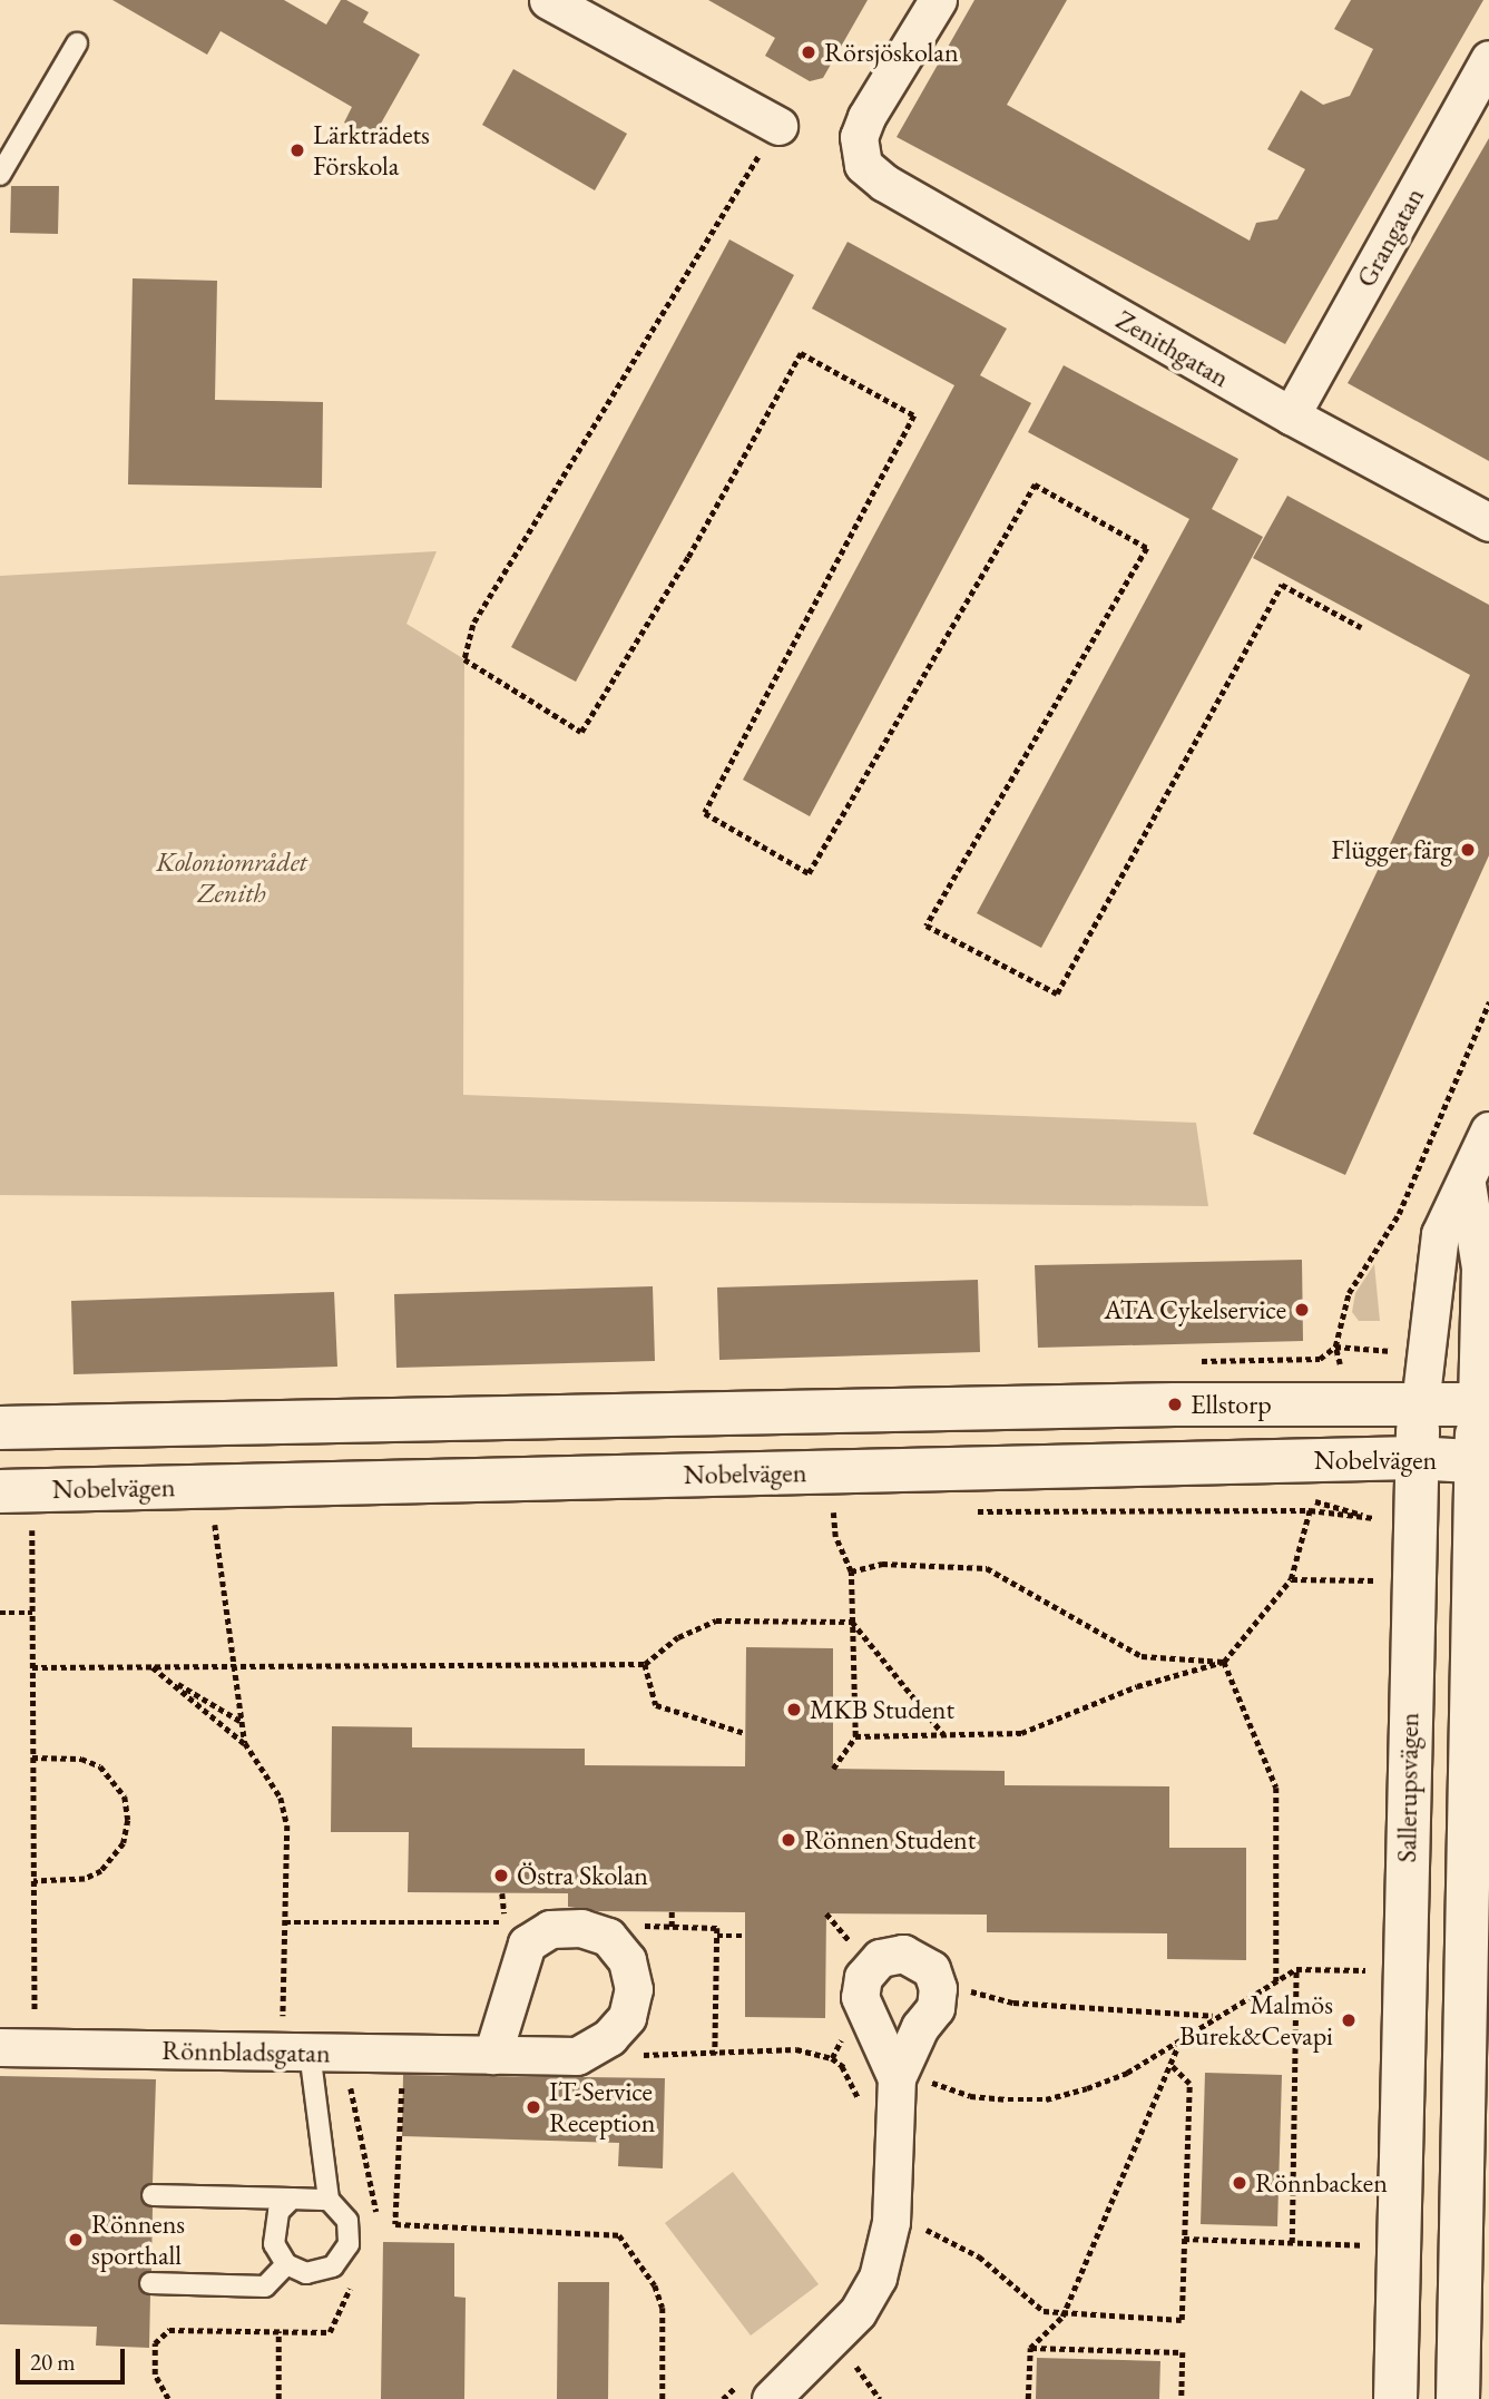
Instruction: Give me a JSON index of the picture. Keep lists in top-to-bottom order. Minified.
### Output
{"streets":{"main road":["Nobelvägen","Sallerupsvägen"],"street":["Grangatan","Zenithgatan","Rönnbladsgatan"]},"crossings":[["Grangatan","Zenithgatan"],["Nobelvägen","Sallerupsvägen"]],"parks":["Koloniområdet Zenith"],"places":["Rörsjöskolan","Lärkträdets Förskola","Flügger färg","ATA Cykelservice","Ellstorp","MKB Student","Rönnen Student","Östra Skolan","Malmös Burek&Cevapi","IT-Service Reception","Rönnbacken","Rönnens sporthall"],"scale_bar":"20 m"}
